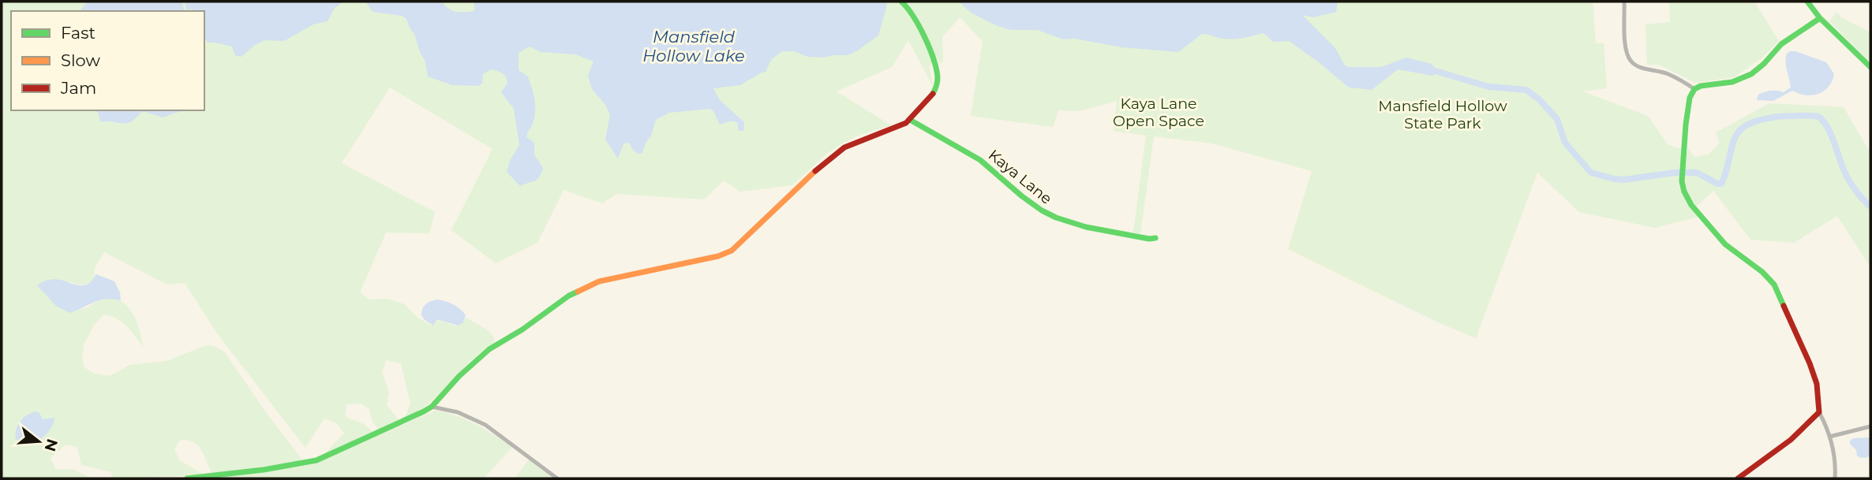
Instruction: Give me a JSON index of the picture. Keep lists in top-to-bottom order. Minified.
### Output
{"streets":{"street":["Kaya Lane"]},"water":["Mansfield Hollow Lake"],"parks":["Kaya Lane Open Space","Mansfield Hollow State Park"],"legend":["Fast","Slow","Jam"],"north":"right"}
